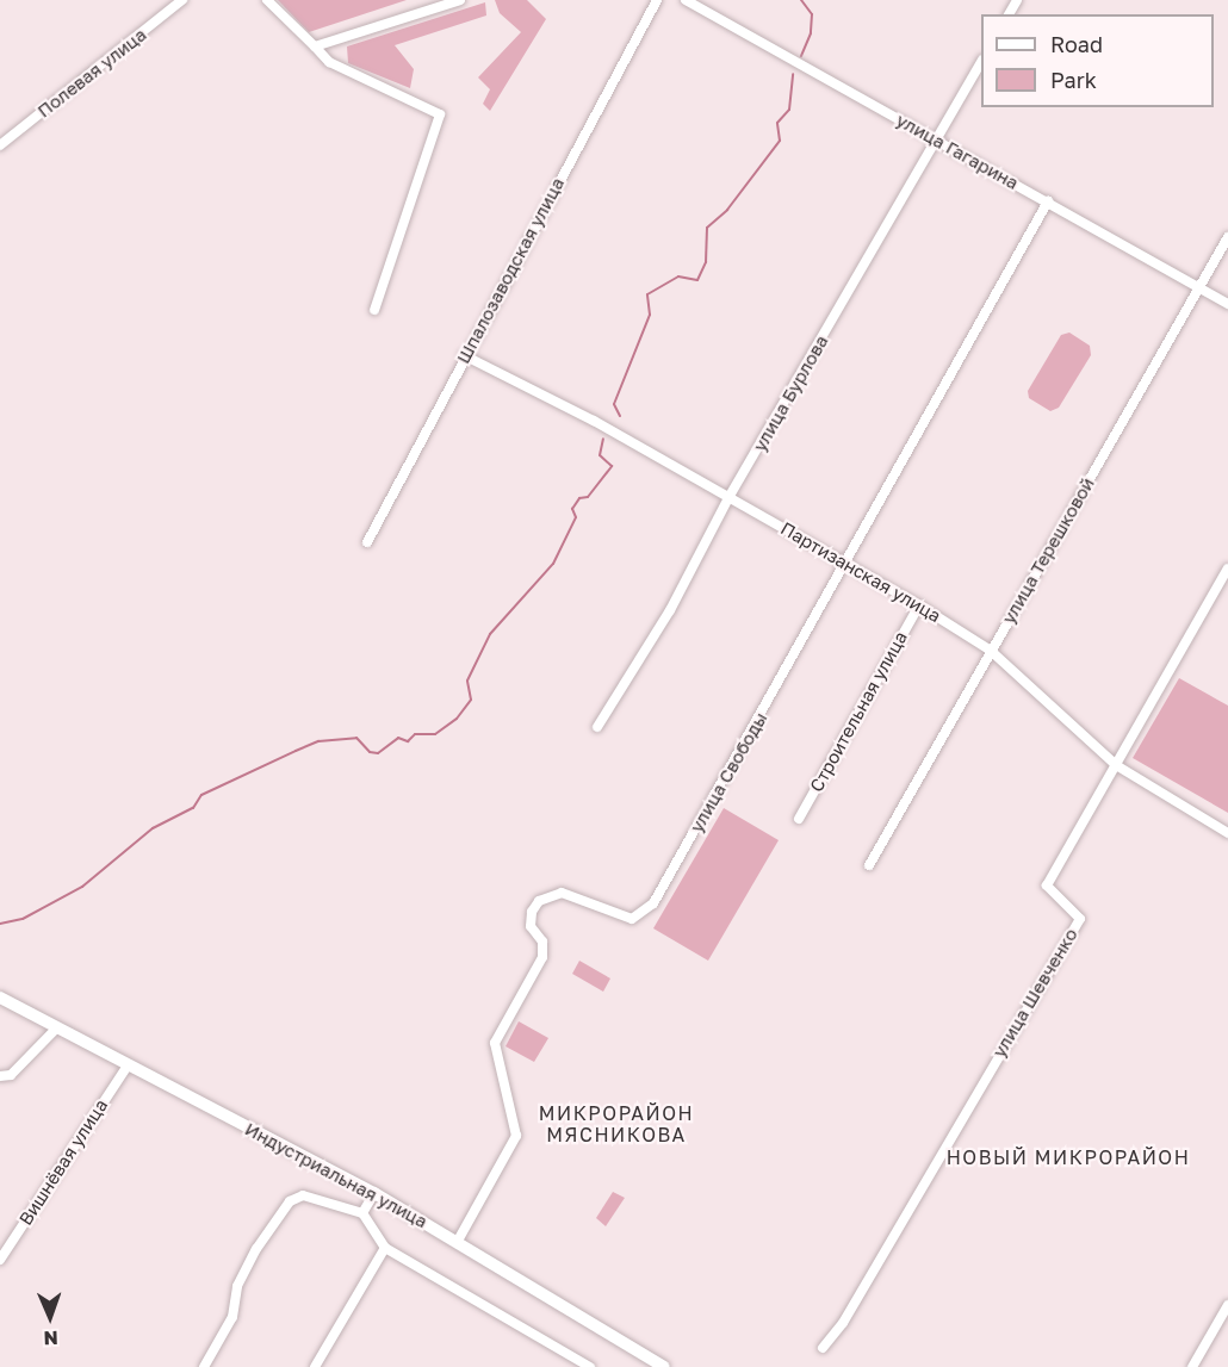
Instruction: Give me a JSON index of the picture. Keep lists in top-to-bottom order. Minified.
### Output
{"streets":{"street":["Полевая улица","улица Гагарина","Шпалозаводская улица","улица Бурлова","улица Терешковой","Партизанская улица","Строительная улица","улица Свободы","улица Шевченко","Вишнёвая улица","Индустриальная улица"]},"crossings":[["улица Гагарина","улица Бурлова"],["улица Гагарина","улица Терешковой"],["улица Гагарина","улица Свободы"],["Шпалозаводская улица","Партизанская улица"],["улица Бурлова","Партизанская улица"],["улица Терешковой","Партизанская улица"],["Партизанская улица","Строительная улица"],["Партизанская улица","улица Свободы"],["Партизанская улица","улица Шевченко"],["улица Свободы","Индустриальная улица"],["Вишнёвая улица","Индустриальная улица"]],"districts":["МИКРОРАЙОН МЯСНИКОВА","НОВЫЙ МИКРОРАЙОН"],"legend":["Road","Park"],"north":"bottom"}
